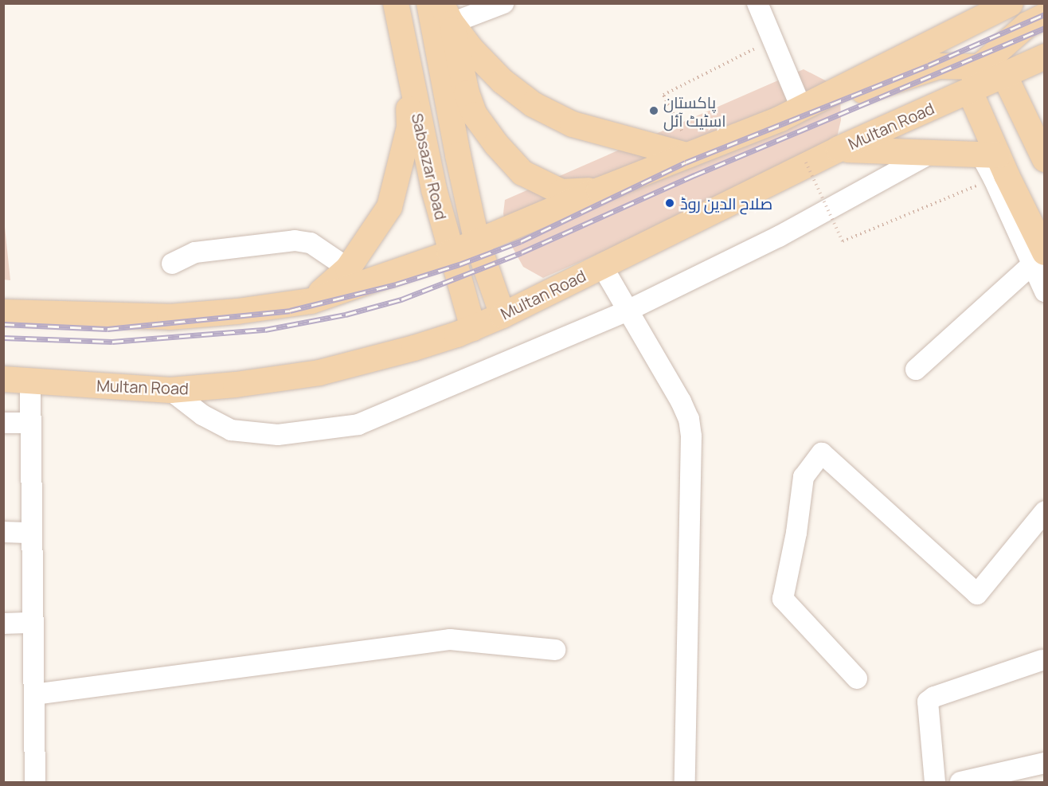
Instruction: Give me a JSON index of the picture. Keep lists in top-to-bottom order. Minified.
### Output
{"streets":{"main road":["Multan Road","Sabsazar Road"]},"crossings":[["Multan Road","Sabsazar Road"]],"places":["پاکستان اسٹیٹ آئل","صلاح الدین روڈ"]}
